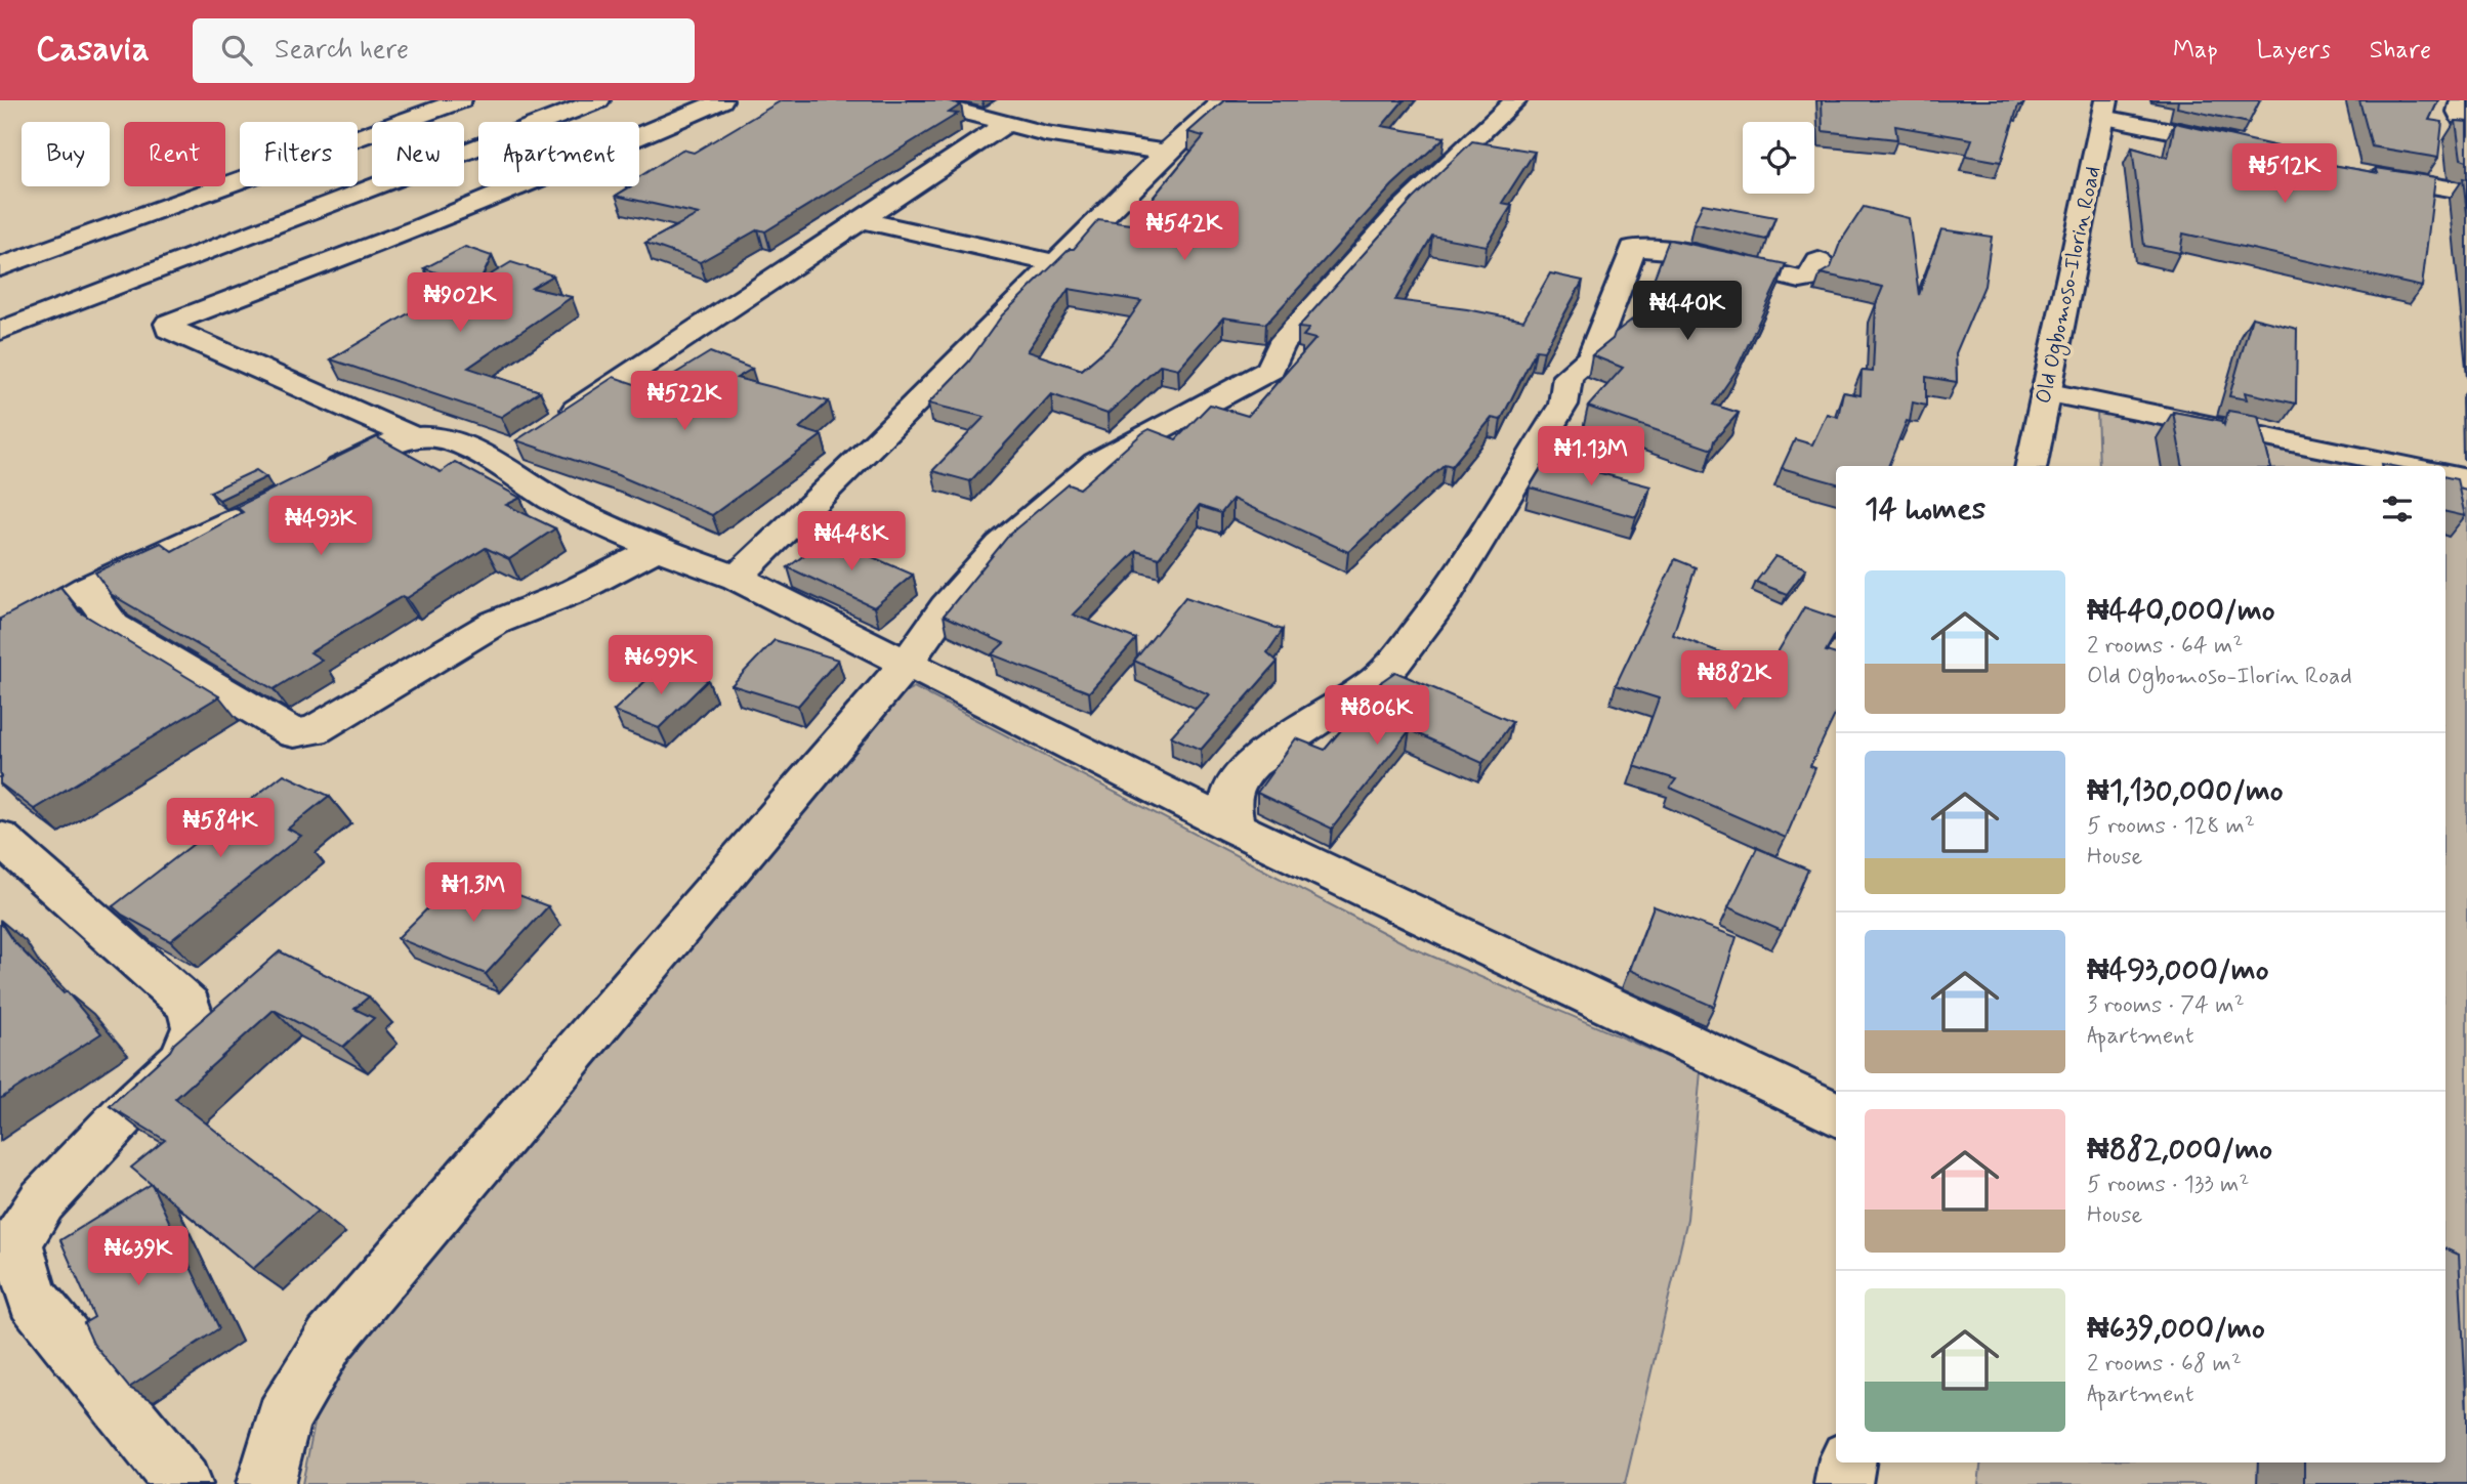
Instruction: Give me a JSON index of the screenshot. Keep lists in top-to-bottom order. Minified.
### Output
{"streets":{"main road":["Old Ogbomoso-Ilorin Road"]},"page":{"header":"Casavia","search":"Search here","nav":["Map","Layers","Share"],"chip":["Buy","Rent","Filters","New","Apartment"],"price":["₦512K","₦542K","₦902K","₦440K","₦522K","₦1.13M","₦493K","₦448K","₦699K","₦882K","₦806K","₦584K","₦1.3M","₦639K"],"heading":"14 homes","list":[{"name":"₦440,000/mo","note":"2 rooms · 64 m² · Old Ogbomoso-Ilorin Road"},{"name":"₦1,130,000/mo","note":"5 rooms · 128 m² · House"},{"name":"₦493,000/mo","note":"3 rooms · 74 m² · Apartment"},{"name":"₦882,000/mo","note":"5 rooms · 133 m² · House"},{"name":"₦639,000/mo","note":"2 rooms · 68 m² · Apartment"}]}}
